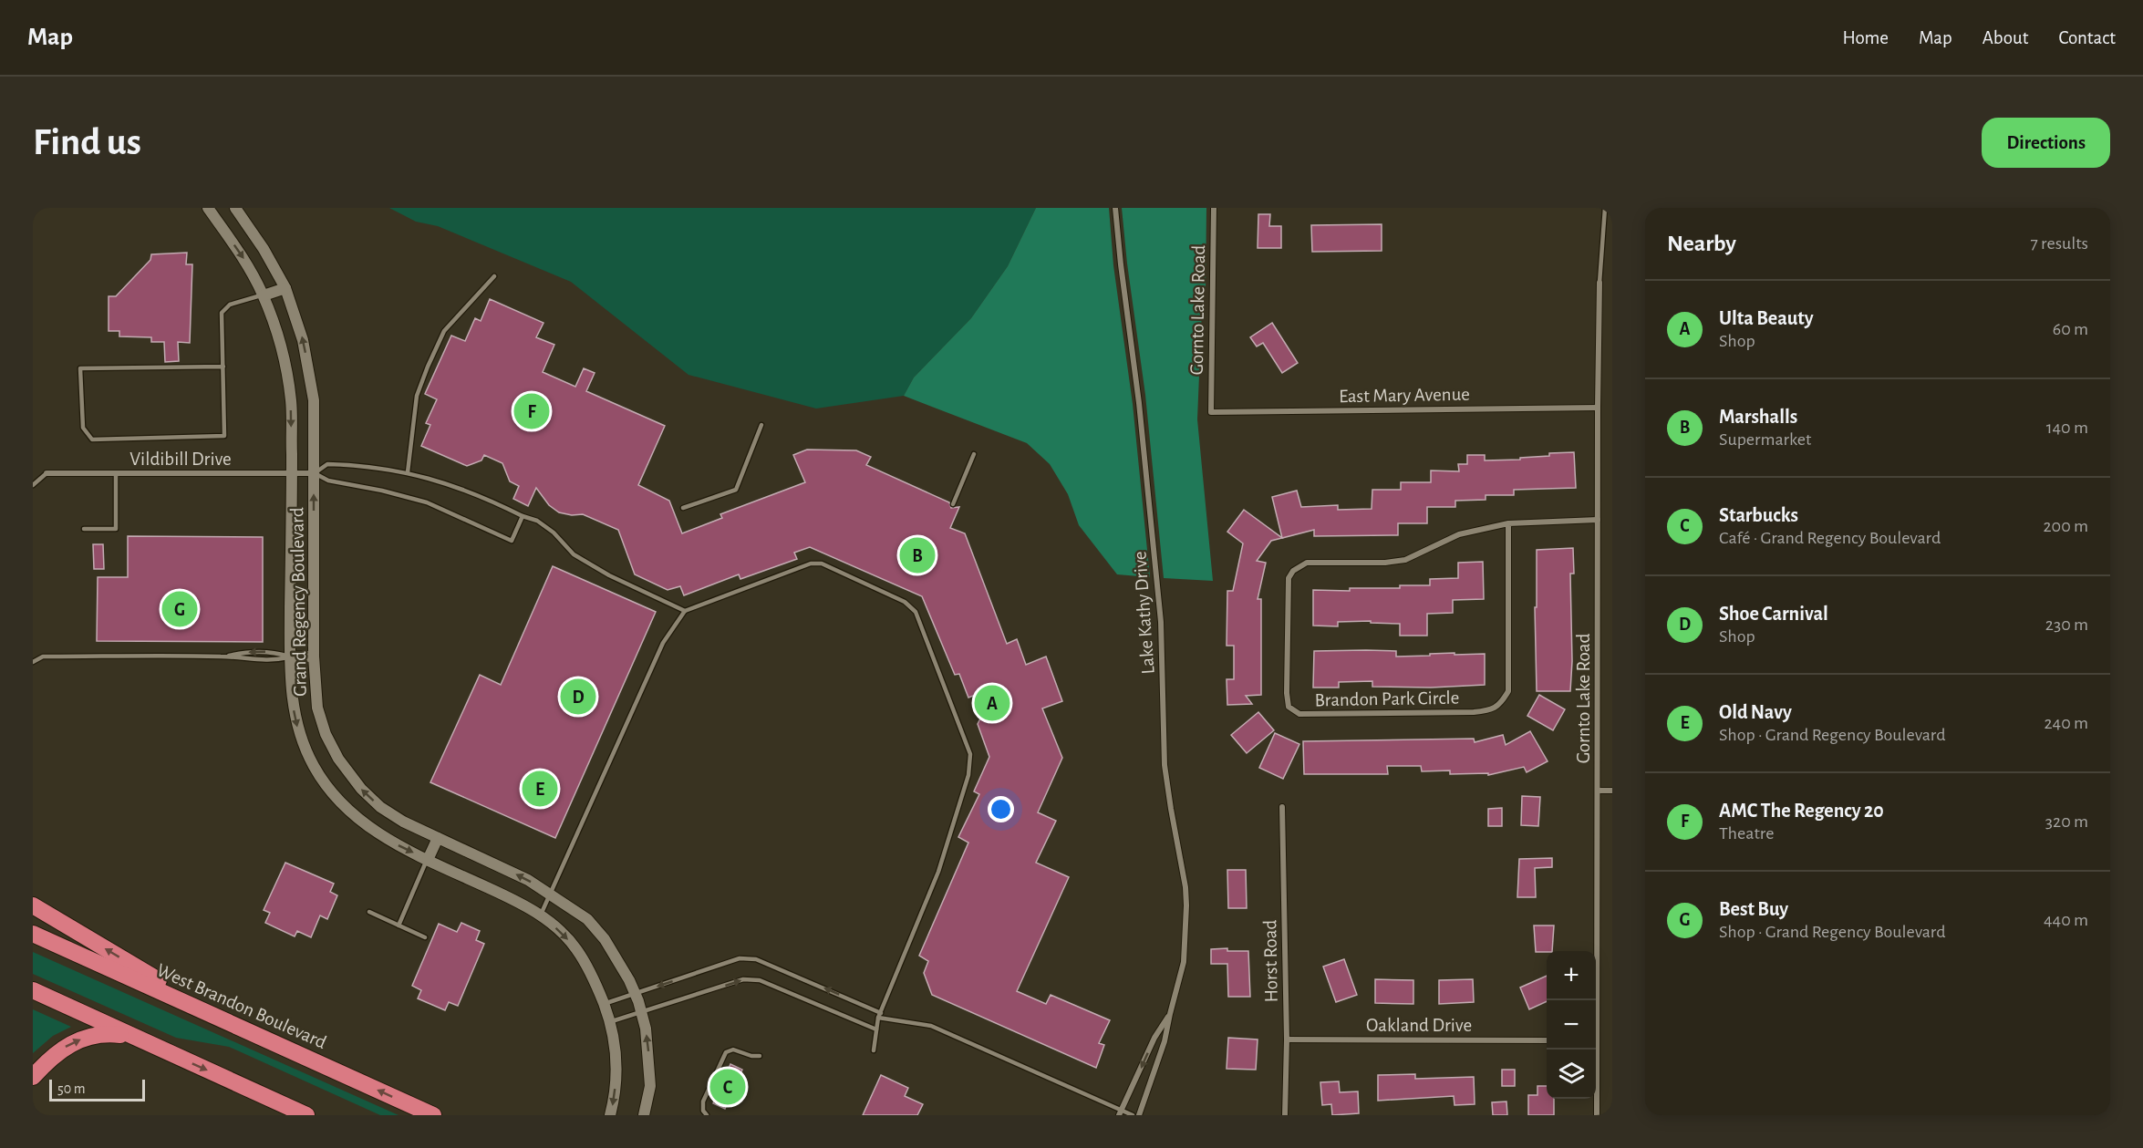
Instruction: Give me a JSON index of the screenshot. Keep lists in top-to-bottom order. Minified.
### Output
{"streets":{"highway":["West Brandon Boulevard"],"street":["Gornto Lake Road","East Mary Avenue","Vildibill Drive","Grand Regency Boulevard","Lake Kathy Drive","Brandon Park Circle","Horst Road","Oakland Drive"]},"crossings":[["Gornto Lake Road","East Mary Avenue"],["Gornto Lake Road","Brandon Park Circle"],["Vildibill Drive","Grand Regency Boulevard"],["Horst Road","Oakland Drive"]],"scale_bar":"50 m","page":{"header":"Map","nav":["Home","Map","About","Contact"],"buttons":"Directions","title":"Find us","heading":["Nearby","7 results"],"list":[{"mark":"A","name":"Ulta Beauty","note":"Shop","value":"60 m"},{"mark":"B","name":"Marshalls","note":"Supermarket","value":"140 m"},{"mark":"C","name":"Starbucks","note":"Café · Grand Regency Boulevard","value":"200 m"},{"mark":"D","name":"Shoe Carnival","note":"Shop","value":"230 m"},{"mark":"E","name":"Old Navy","note":"Shop · Grand Regency Boulevard","value":"240 m"},{"mark":"F","name":"AMC The Regency 20","note":"Theatre","value":"320 m"},{"mark":"G","name":"Best Buy","note":"Shop · Grand Regency Boulevard","value":"440 m"}],"pins":["F","B","G","D","A","E","C"],"map_buttons":["+","−"],"scale":"50 m"}}
